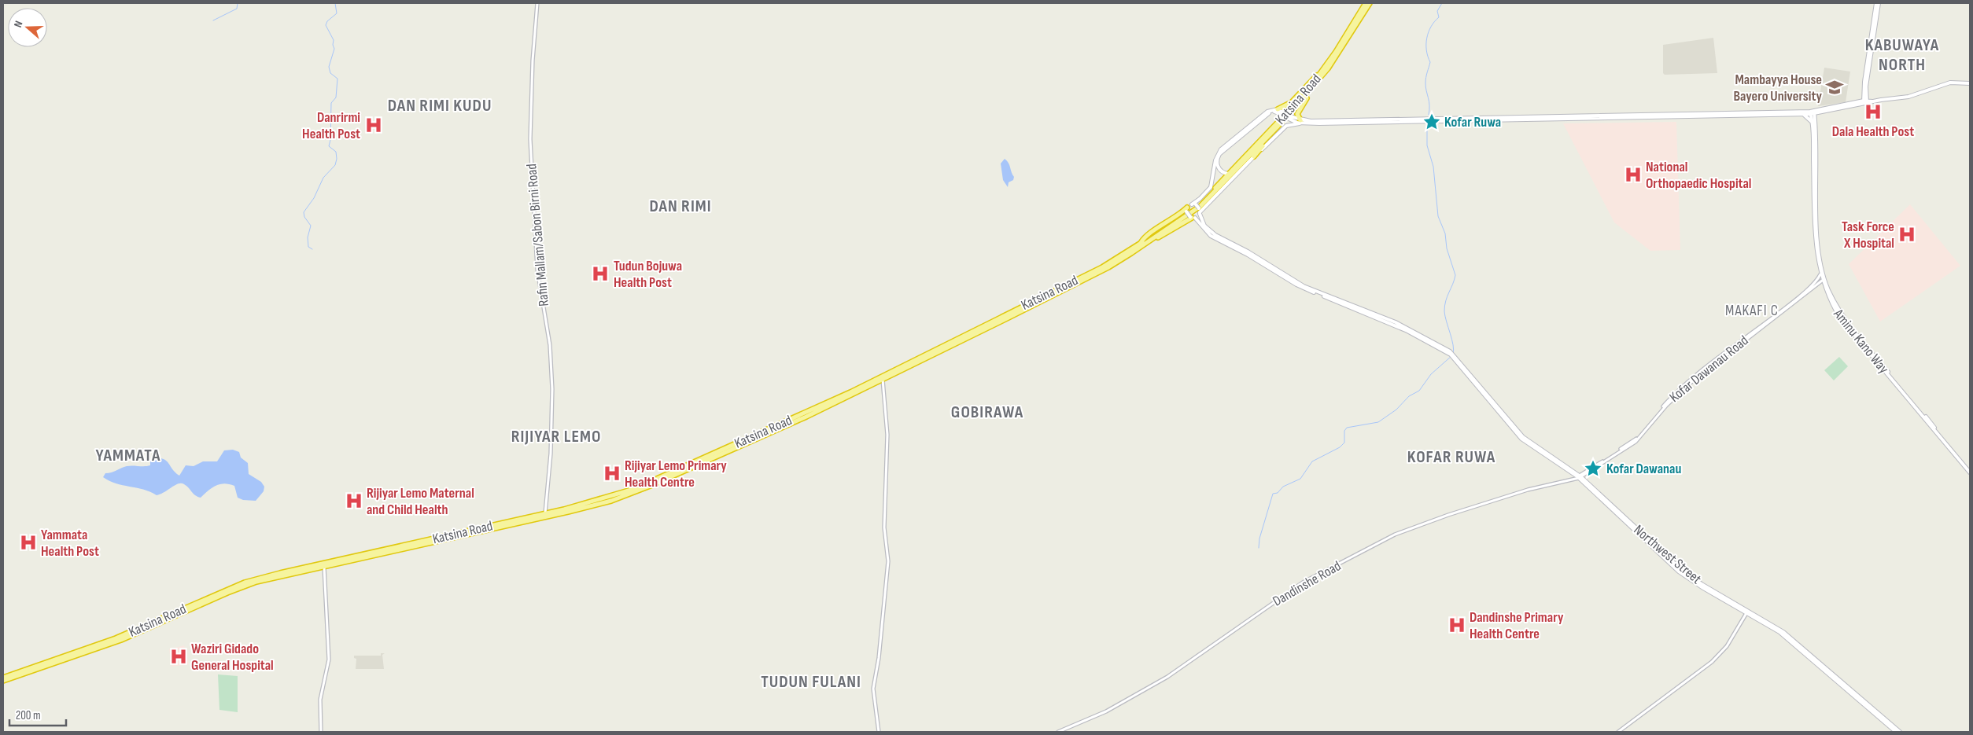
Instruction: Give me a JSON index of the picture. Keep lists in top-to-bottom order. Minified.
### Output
{"streets":{"highway":["Katsina Road"],"main road":["Aminu Kano Way","Northwest Street"],"street":["Rafin Mallam/Sabon Birni Road","Kofar Dawanau Road","Dandinshe Road"]},"crossings":[["Katsina Road","Rafin Mallam/Sabon Birni Road"],["Aminu Kano Way","Kofar Dawanau Road"],["Kofar Dawanau Road","Dandinshe Road"],["Northwest Street","Dandinshe Road"]],"districts":["KABUWAYA NORTH","DAN RIMI KUDU","DAN RIMI","MAKAFI C","GOBIRAWA","RIJIYAR LEMO","YAMMATA","KOFAR RUWA","TUDUN FULANI"],"places":{"school or university":["Mambayya House Bayero University"],"hospital":["Dala Health Post","Danrirmi Health Post","National Orthopaedic Hospital","Task Force X Hospital","Tudun Bojuwa Health Post","Rijiyar Lemo Primary Health Centre","Rijiyar Lemo Maternal and Child Health","Yammata Health Post","Dandinshe Primary Health Centre","Waziri Gidado General Hospital"],"place":["Kofar Ruwa","Kofar Dawanau"]},"scale_bar":"200 m","north":"left"}
